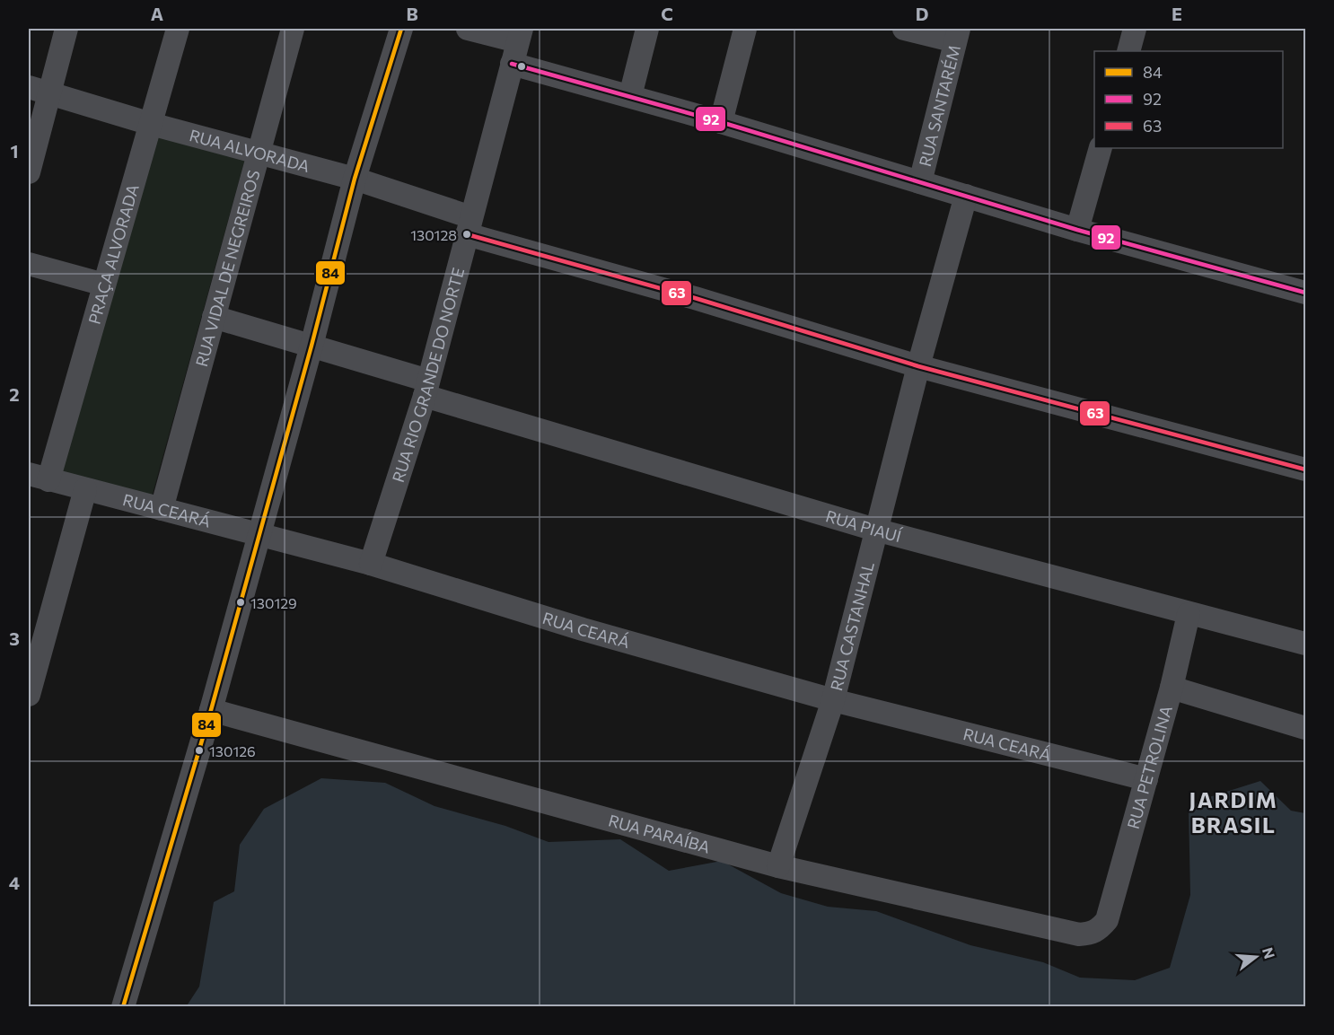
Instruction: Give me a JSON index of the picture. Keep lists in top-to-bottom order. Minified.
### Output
{"streets":{"street":["RUA SANTARÉM","RUA ALVORADA","PRAÇA ALVORADA","RUA VIDAL DE NEGREIROS","RUA RIO GRANDE DO NORTE","RUA CEARÁ","RUA PIAUÍ","RUA CASTANHAL","RUA PETROLINA","RUA PARAÍBA"]},"crossings":[["RUA ALVORADA","PRAÇA ALVORADA"],["RUA ALVORADA","RUA VIDAL DE NEGREIROS"],["RUA ALVORADA","RUA RIO GRANDE DO NORTE"],["RUA ALVORADA","RUA CASTANHAL"],["PRAÇA ALVORADA","RUA CEARÁ"],["RUA VIDAL DE NEGREIROS","RUA CEARÁ"],["RUA VIDAL DE NEGREIROS","RUA PIAUÍ"],["RUA RIO GRANDE DO NORTE","RUA CEARÁ"],["RUA RIO GRANDE DO NORTE","RUA PIAUÍ"],["RUA CEARÁ","RUA CASTANHAL"],["RUA CEARÁ","RUA PETROLINA"],["RUA PIAUÍ","RUA CASTANHAL"],["RUA PIAUÍ","RUA PETROLINA"],["RUA CASTANHAL","RUA PARAÍBA"],["RUA PETROLINA","RUA PARAÍBA"]],"districts":["JARDIM BRASIL"],"places":["130128","130129","130126"],"lines":["transit line 84","transit line 92","transit line 63"],"legend":["84","92","63"],"north":"right","grid":{"columns":["A","B","C","D","E"],"rows":["1","2","3","4"]}}
